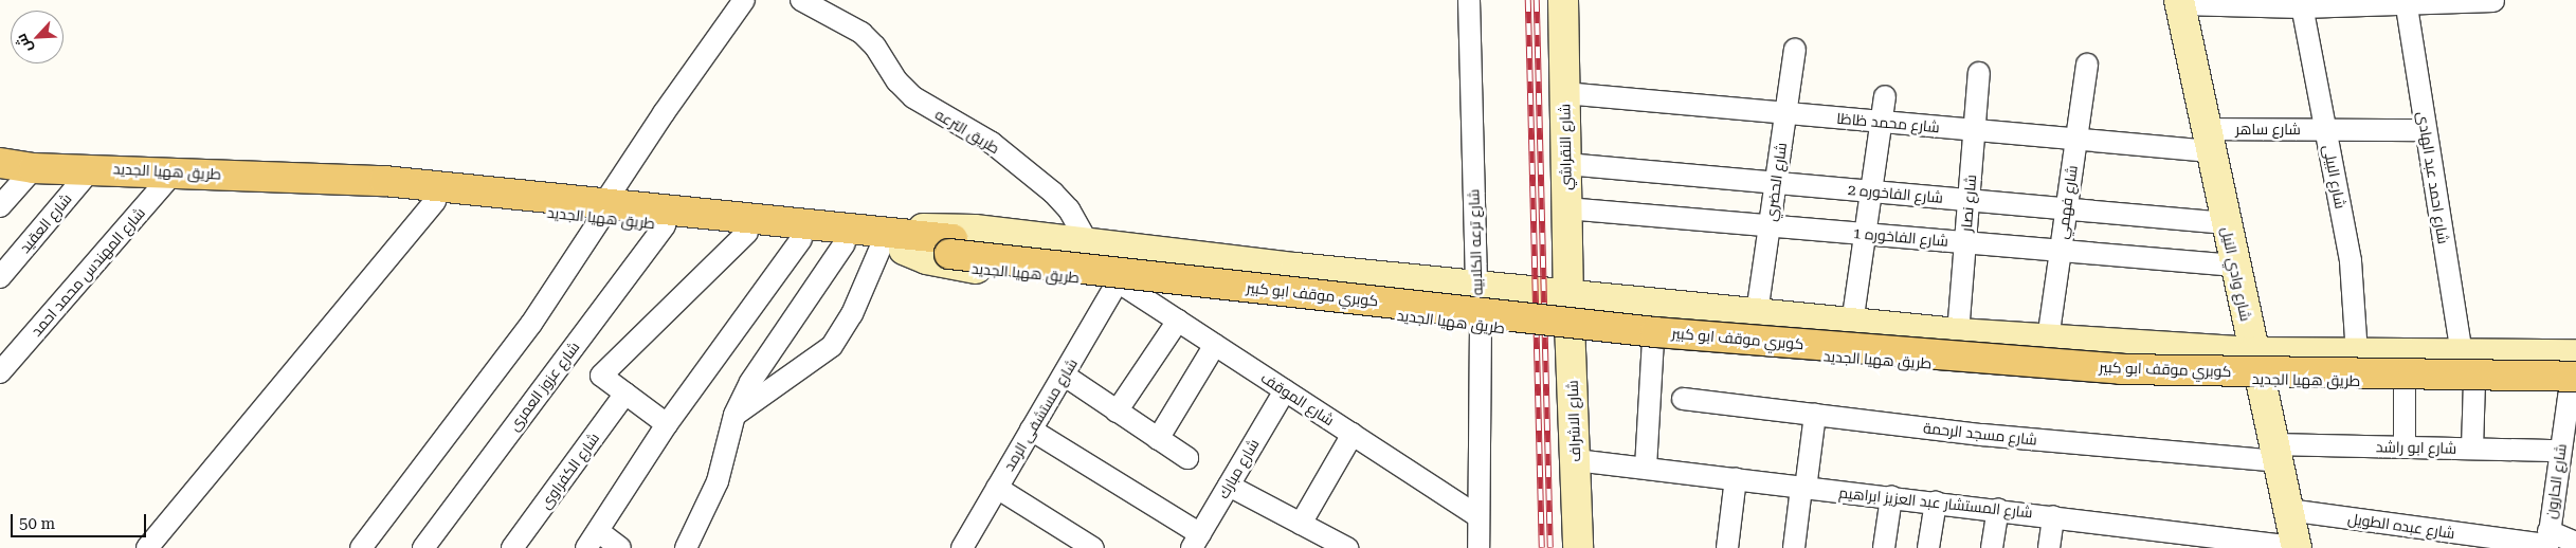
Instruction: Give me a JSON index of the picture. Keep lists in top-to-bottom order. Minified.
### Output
{"streets":{"main road":["طريق ههيا الجديد","كوبري موقف ابو كبير"],"street":["شارع محمد ظاظا","شارع ساهر","طريق الترعه","شارع النقراشي","شارع البيلى","شارع احمد عبد الهادى","شارع الحضري","شارع الفاخوره 2","شارع فهمي","شارع نصار","شارع العقيد","شارع الفاخوره 1","شارع ترعه الكلابيه","شارع المهندس محمد احمد","شارع وادي النيل","شارع عزوز العمرى","شارع الموقف","شارع مستشفى الرمد","شارع الاشراف","شارع مسجد الرحمة","شارع ابو راشد","شارع مبارك","شارع الكفراوى","شارع الحارون","شارع المستشار عبد العزيز ابراهيم","شارع عبده الطويل"]},"crossings":[["شارع محمد ظاظا","شارع ساهر"],["شارع محمد ظاظا","شارع النقراشي"],["شارع محمد ظاظا","شارع الحضري"],["شارع محمد ظاظا","شارع فهمي"],["شارع محمد ظاظا","شارع نصار"],["شارع محمد ظاظا","شارع وادي النيل"],["شارع ساهر","شارع البيلى"],["شارع ساهر","شارع احمد عبد الهادى"],["شارع ساهر","شارع وادي النيل"],["طريق الترعه","طريق ههيا الجديد"],["طريق الترعه","شارع الموقف"],["طريق الترعه","شارع مستشفى الرمد"],["شارع النقراشي","طريق ههيا الجديد"],["شارع النقراشي","شارع الفاخوره 2"],["شارع النقراشي","شارع الفاخوره 1"],["شارع النقراشي","شارع الاشراف"],["طريق ههيا الجديد","شارع البيلى"],["طريق ههيا الجديد","شارع احمد عبد الهادى"],["طريق ههيا الجديد","شارع الحضري"],["طريق ههيا الجديد","شارع فهمي"],["طريق ههيا الجديد","شارع نصار"],["طريق ههيا الجديد","شارع العقيد"],["طريق ههيا الجديد","شارع ترعه الكلابيه"],["طريق ههيا الجديد","شارع المهندس محمد احمد"],["طريق ههيا الجديد","شارع وادي النيل"],["طريق ههيا الجديد","كوبري موقف ابو كبير"],["طريق ههيا الجديد","شارع عزوز العمرى"],["طريق ههيا الجديد","شارع الموقف"],["طريق ههيا الجديد","شارع مستشفى الرمد"],["طريق ههيا الجديد","شارع الاشراف"],["طريق ههيا الجديد","شارع الحارون"],["شارع الحضري","شارع الفاخوره 2"],["شارع الحضري","شارع الفاخوره 1"],["شارع الفاخوره 2","شارع فهمي"],["شارع الفاخوره 2","شارع نصار"],["شارع الفاخوره 2","شارع وادي النيل"],["شارع فهمي","شارع الفاخوره 1"],["شارع نصار","شارع الفاخوره 1"],["شارع الفاخوره 1","شارع وادي النيل"],["شارع ترعه الكلابيه","شارع الموقف"],["شارع وادي النيل","شارع مسجد الرحمة"],["شارع وادي النيل","شارع ابو راشد"],["شارع وادي النيل","شارع المستشار عبد العزيز ابراهيم"],["شارع وادي النيل","شارع عبده الطويل"],["كوبري موقف ابو كبير","شارع الحارون"],["شارع الموقف","شارع مستشفى الرمد"],["شارع الموقف","شارع مبارك"],["شارع الاشراف","شارع المستشار عبد العزيز ابراهيم"],["شارع مسجد الرحمة","شارع ابو راشد"],["شارع ابو راشد","شارع الحارون"],["شارع الحارون","شارع عبده الطويل"]],"scale_bar":"50 m","north":"bottom left"}
